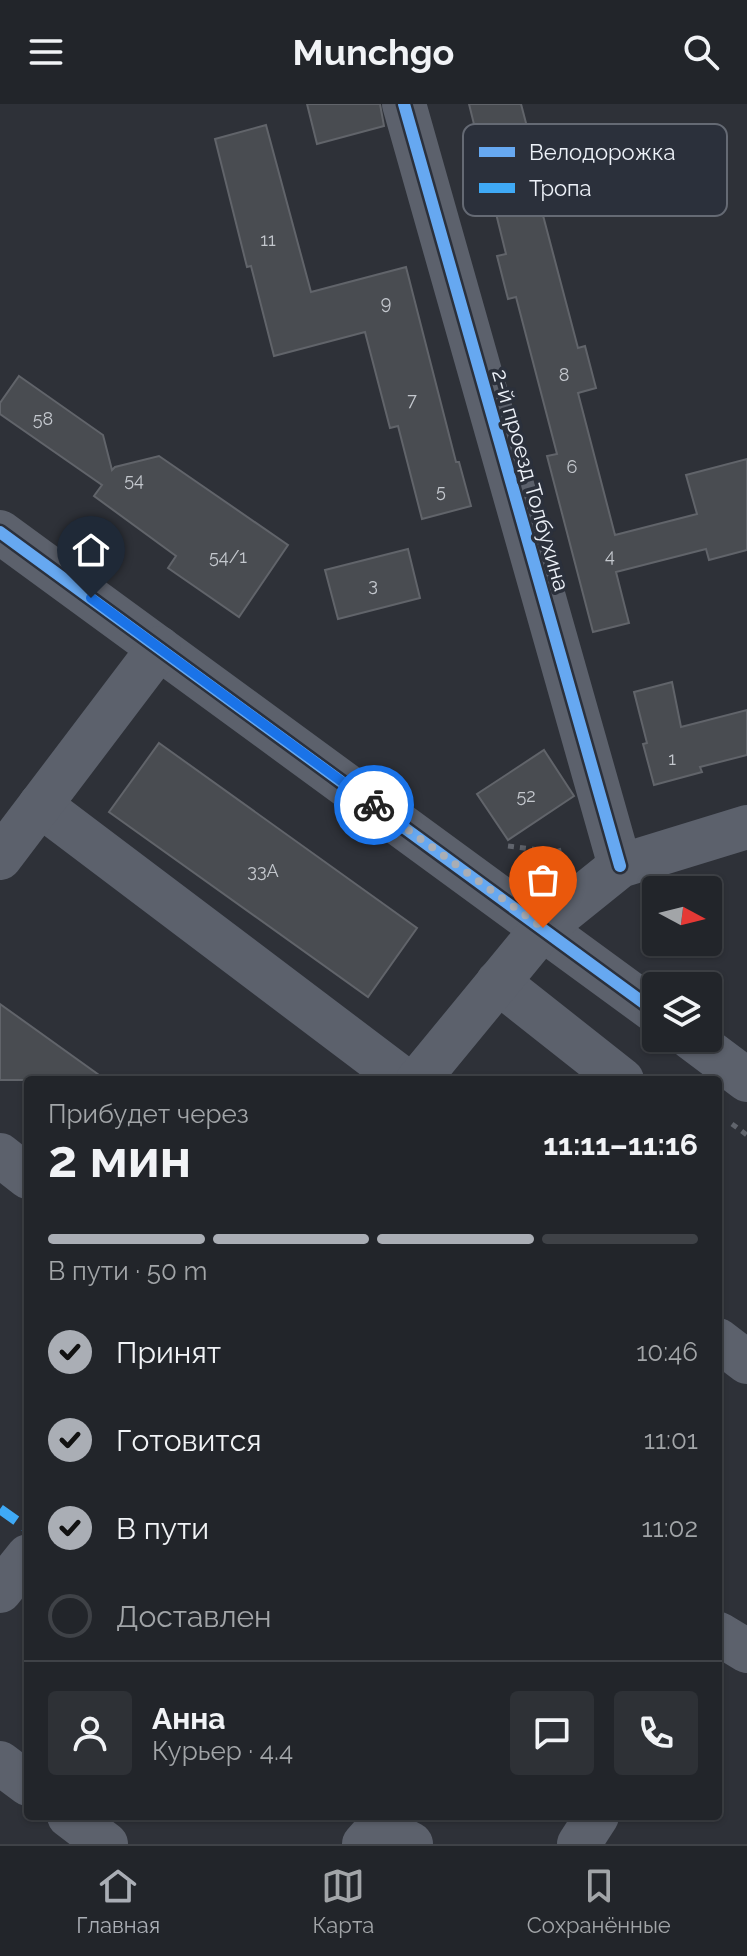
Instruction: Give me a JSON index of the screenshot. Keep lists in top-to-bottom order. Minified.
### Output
{"streets":{"street":["2-й проезд Толбухина"]},"house_numbers":["11","9","8","7","58","6","54","5","4","54/1","3","1","52","33А"],"legend":["Велодорожка","Тропа"],"north":"right","page":{"header":"Munchgo","heading":["2 мин","Прибудет через","11:11–11:16"],"panel":["Анна","Курьер · 4.4"],"bar":"В пути · 50 m","list":[["Принят","10:46"],["Готовится","11:01"],["В пути","11:02"],"Доставлен"],"tabs":["Главная","Карта","Сохранённые"]}}
